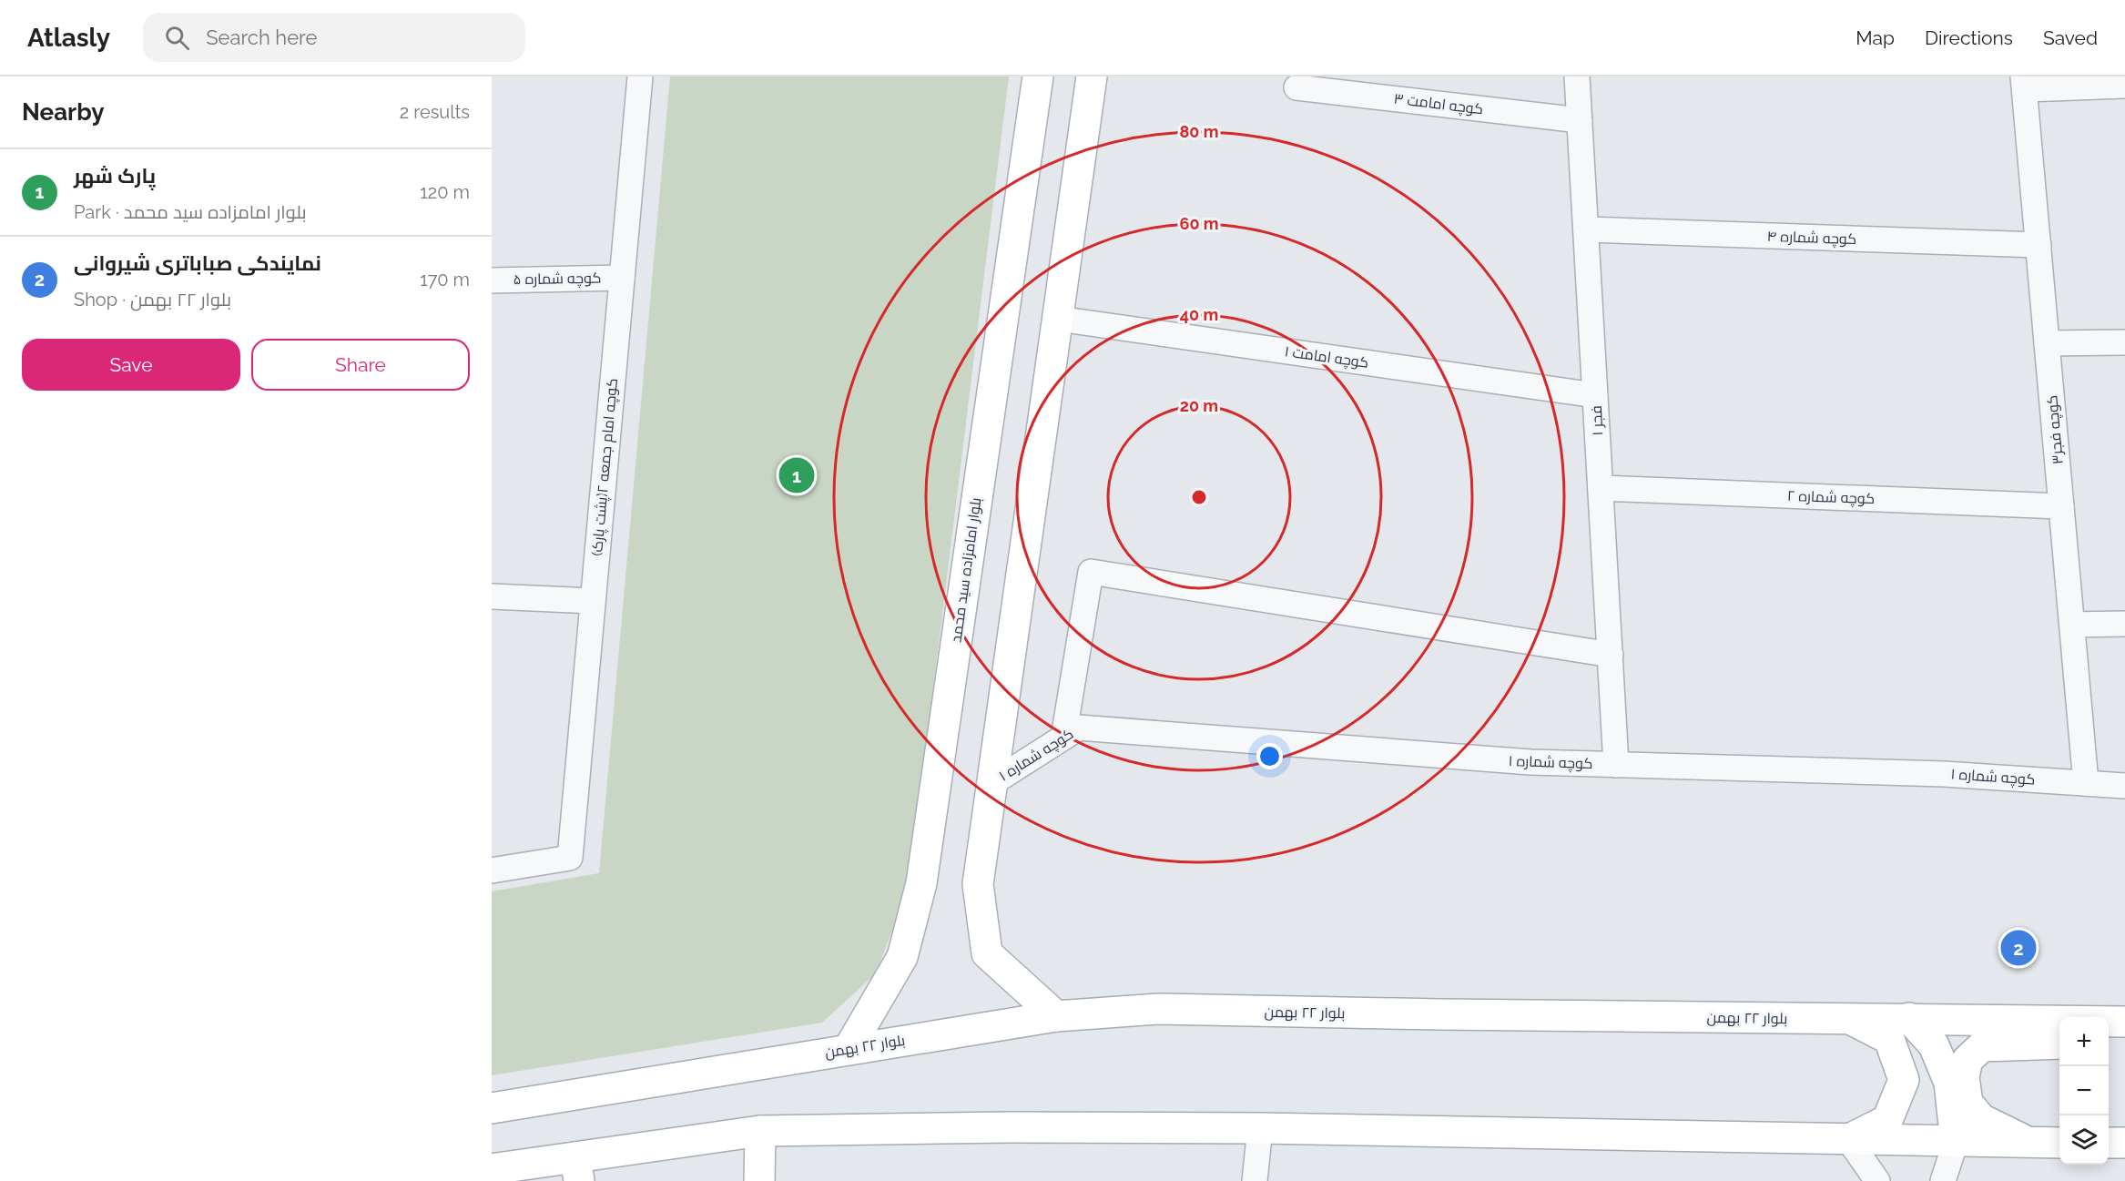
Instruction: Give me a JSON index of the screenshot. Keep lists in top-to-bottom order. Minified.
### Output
{"streets":{"main road":["بلوار امامزاده سید محمد","بلوار ۲۲ بهمن"],"street":["کوچه امامت ۳","کوچه شماره ۴","کوچه شماره ۵","کوچه امامت ۱","فجر ۱","کوچه فجر۳","کوچه امام جمعه ۲(پشت پارک)","کوچه شماره ۲","کوچه شماره ۱"]},"crossings":[["کوچه امامت ۳","فجر ۱"],["کوچه شماره ۴","فجر ۱"],["کوچه شماره ۴","کوچه فجر۳"],["کوچه شماره ۵","کوچه امام جمعه ۲(پشت پارک)"],["کوچه امامت ۱","فجر ۱"],["فجر ۱","کوچه شماره ۲"],["فجر ۱","کوچه شماره ۱"],["کوچه فجر۳","کوچه شماره ۲"],["کوچه فجر۳","کوچه شماره ۱"],["بلوار امامزاده سید محمد","بلوار ۲۲ بهمن"]],"page":{"header":"Atlasly","search":"Search here","nav":["Map","Directions","Saved"],"heading":["Nearby","2 results"],"list":[{"mark":"1","name":"پارک شهر","note":"Park · بلوار امامزاده سید محمد","value":"120 m"},{"mark":"2","name":"نمایندکی صباباتری شیروانی","note":"Shop · بلوار ۲۲ بهمن","value":"170 m"}],"buttons":["Save","Share"],"pins":["1","2"],"map_buttons":["+","−"]},"rings":["80 m","60 m","40 m","20 m"]}
